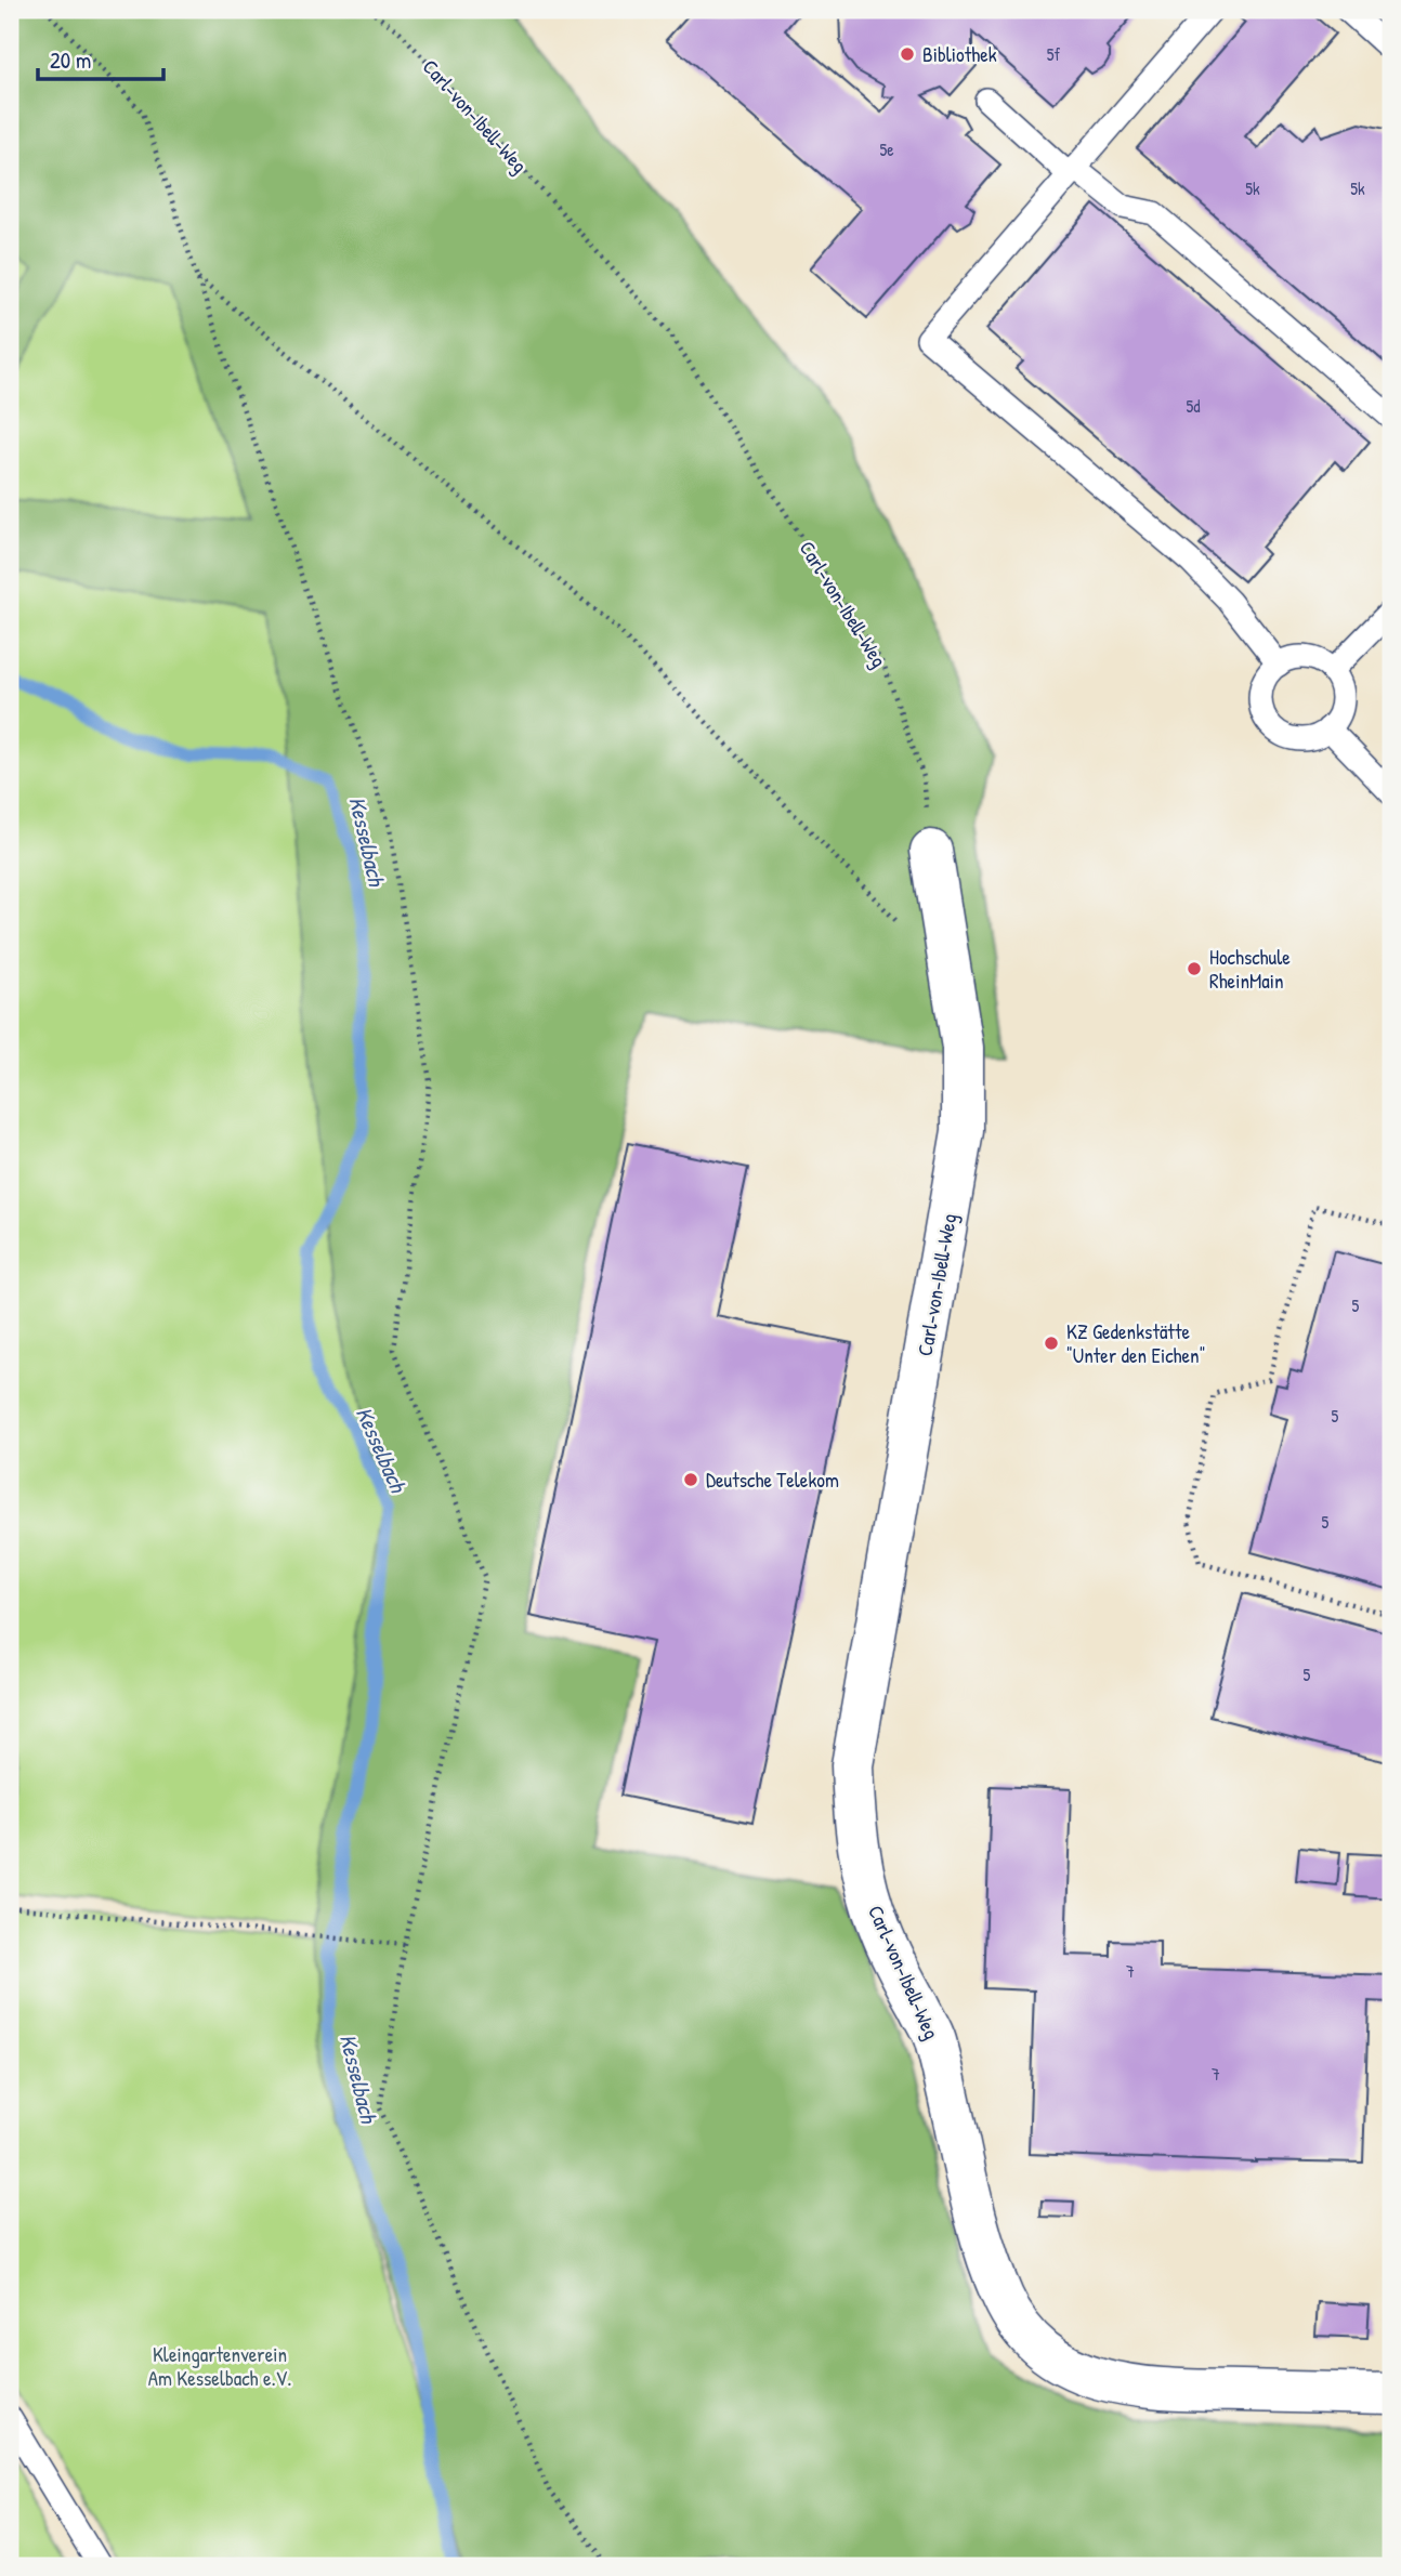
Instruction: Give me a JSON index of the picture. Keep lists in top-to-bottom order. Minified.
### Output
{"streets":{"street":["Carl-von-Ibell-Weg"]},"water":["Kesselbach"],"parks":["Kleingartenverein Am Kesselbach e.V."],"places":["Bibliothek","Hochschule RheinMain","KZ Gedenkstätte \"Unter den Eichen\"","Deutsche Telekom"],"house_numbers":["5f","5e","5k","5k","5d","5","5","5","5","7","7"],"scale_bar":"20 m"}
